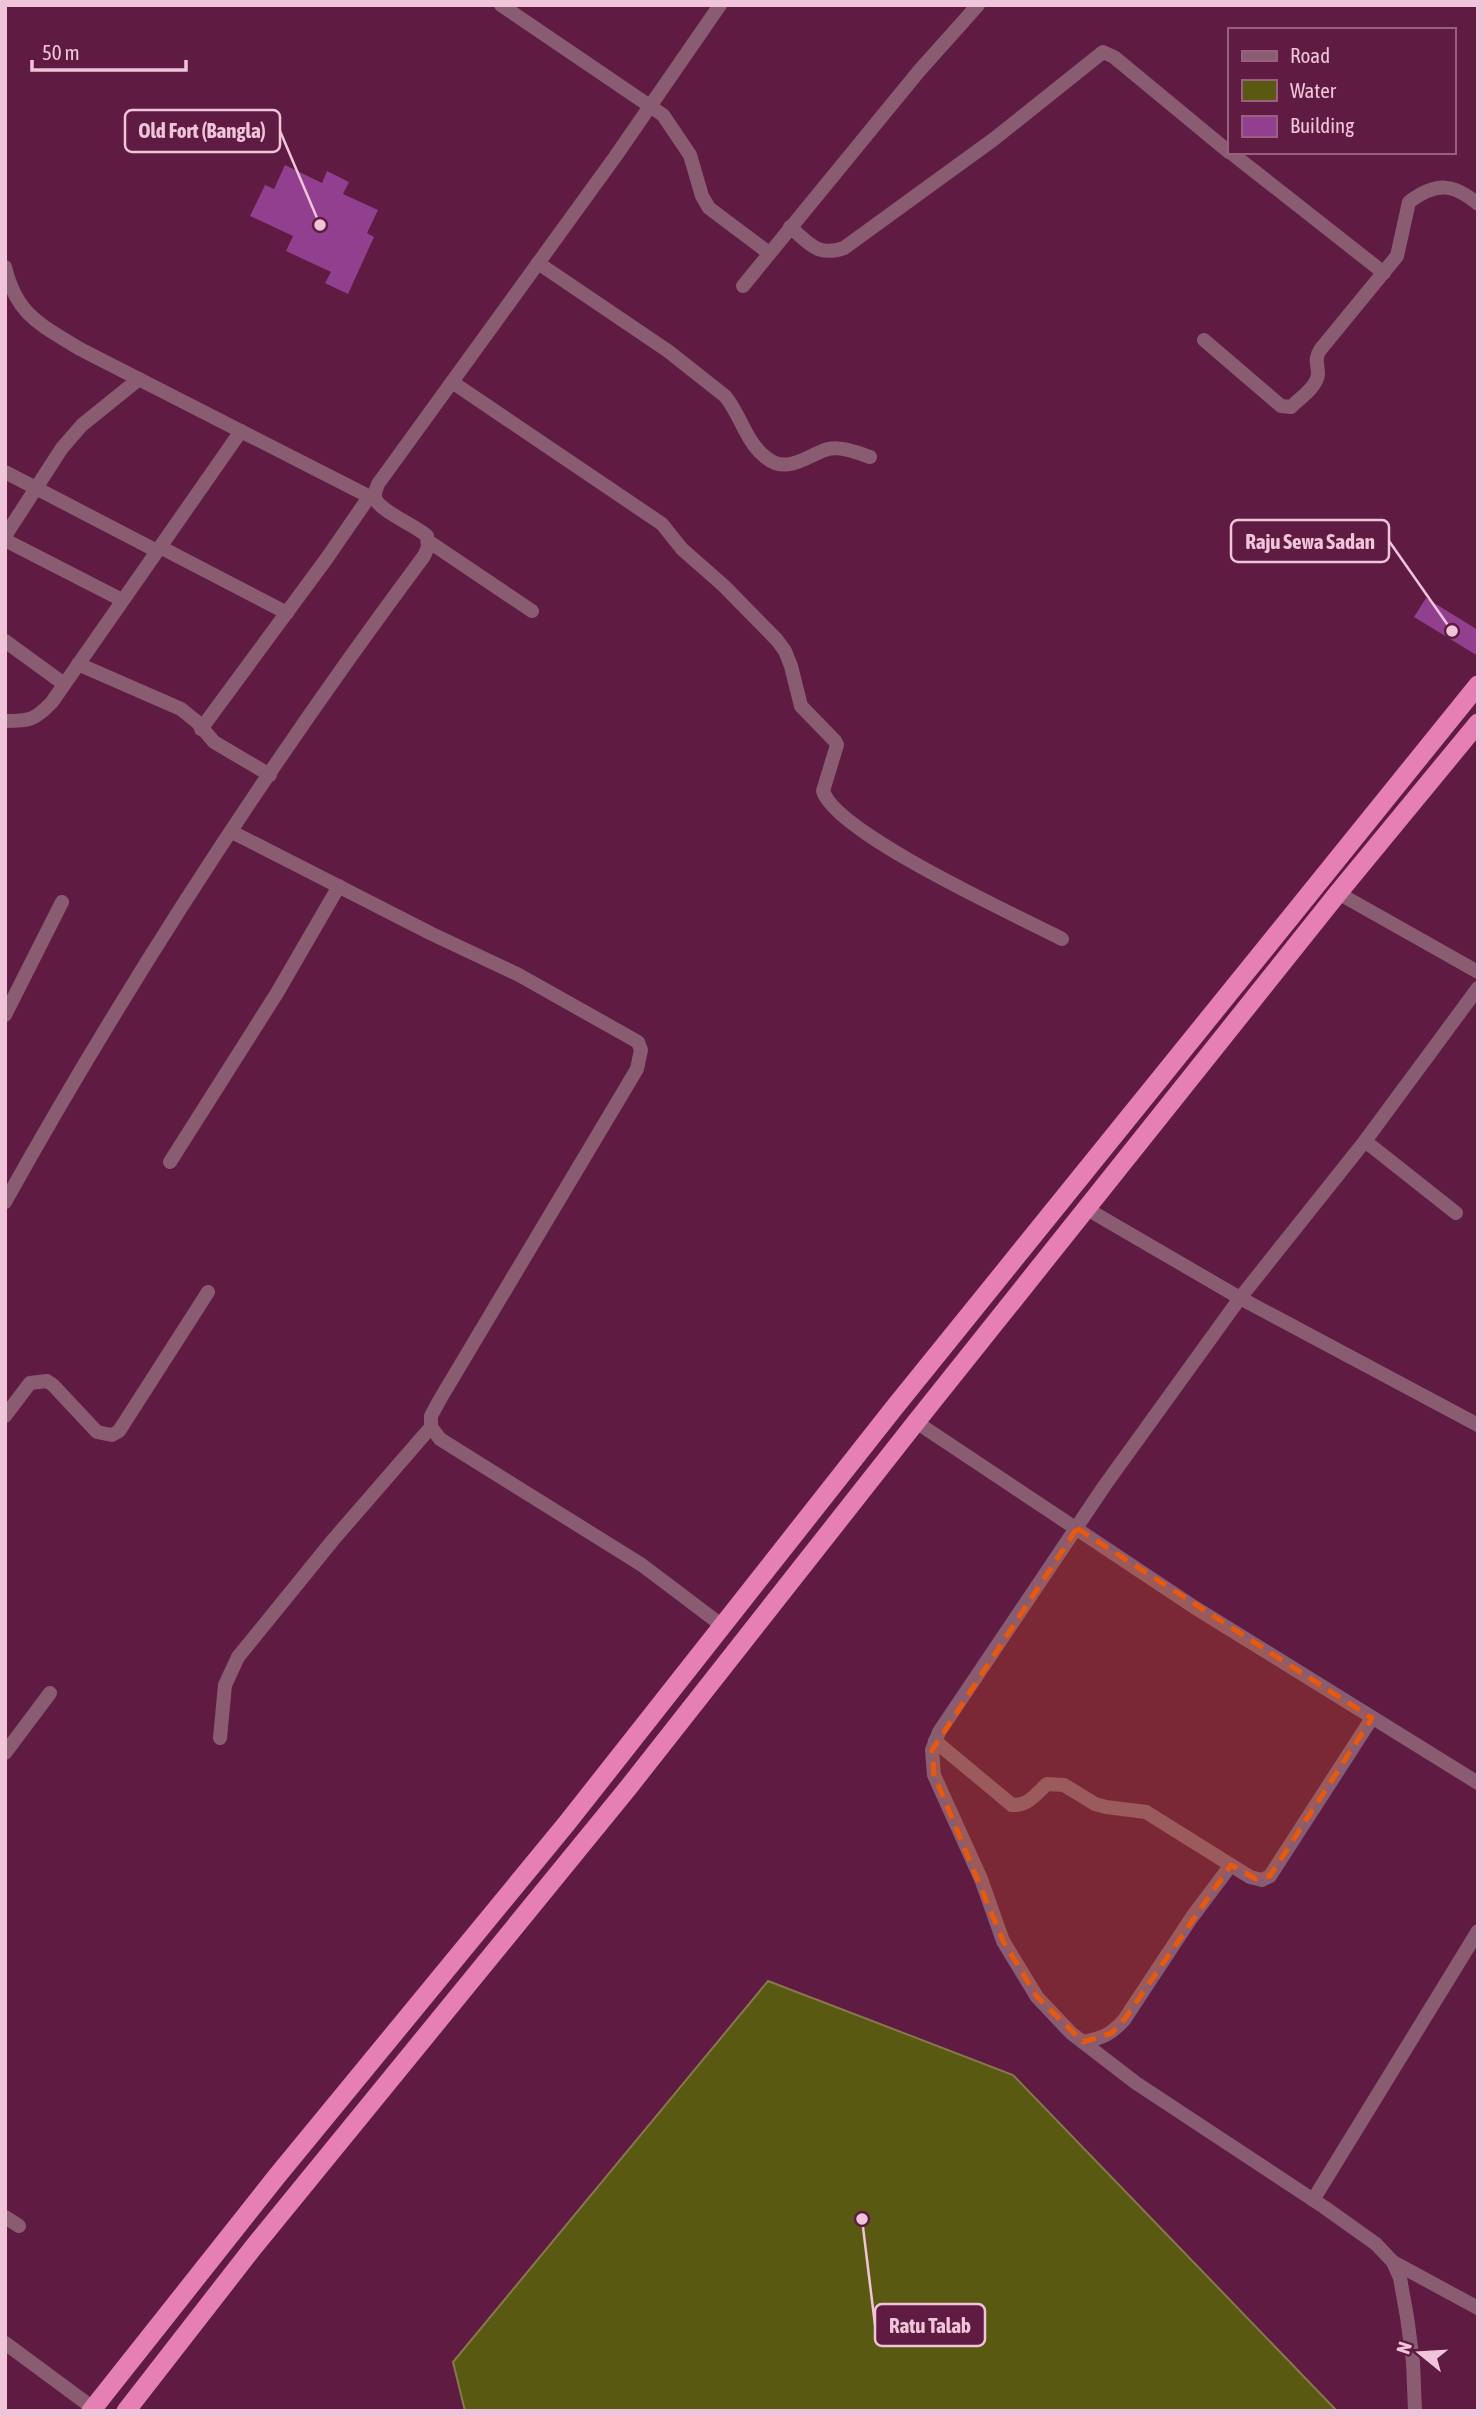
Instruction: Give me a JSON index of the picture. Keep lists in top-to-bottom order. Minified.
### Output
{"places":["Old Fort (Bangla)","Raju Sewa Sadan","Ratu Talab"],"legend":["Road","Water","Building"],"scale_bar":"50 m","north":"left"}
